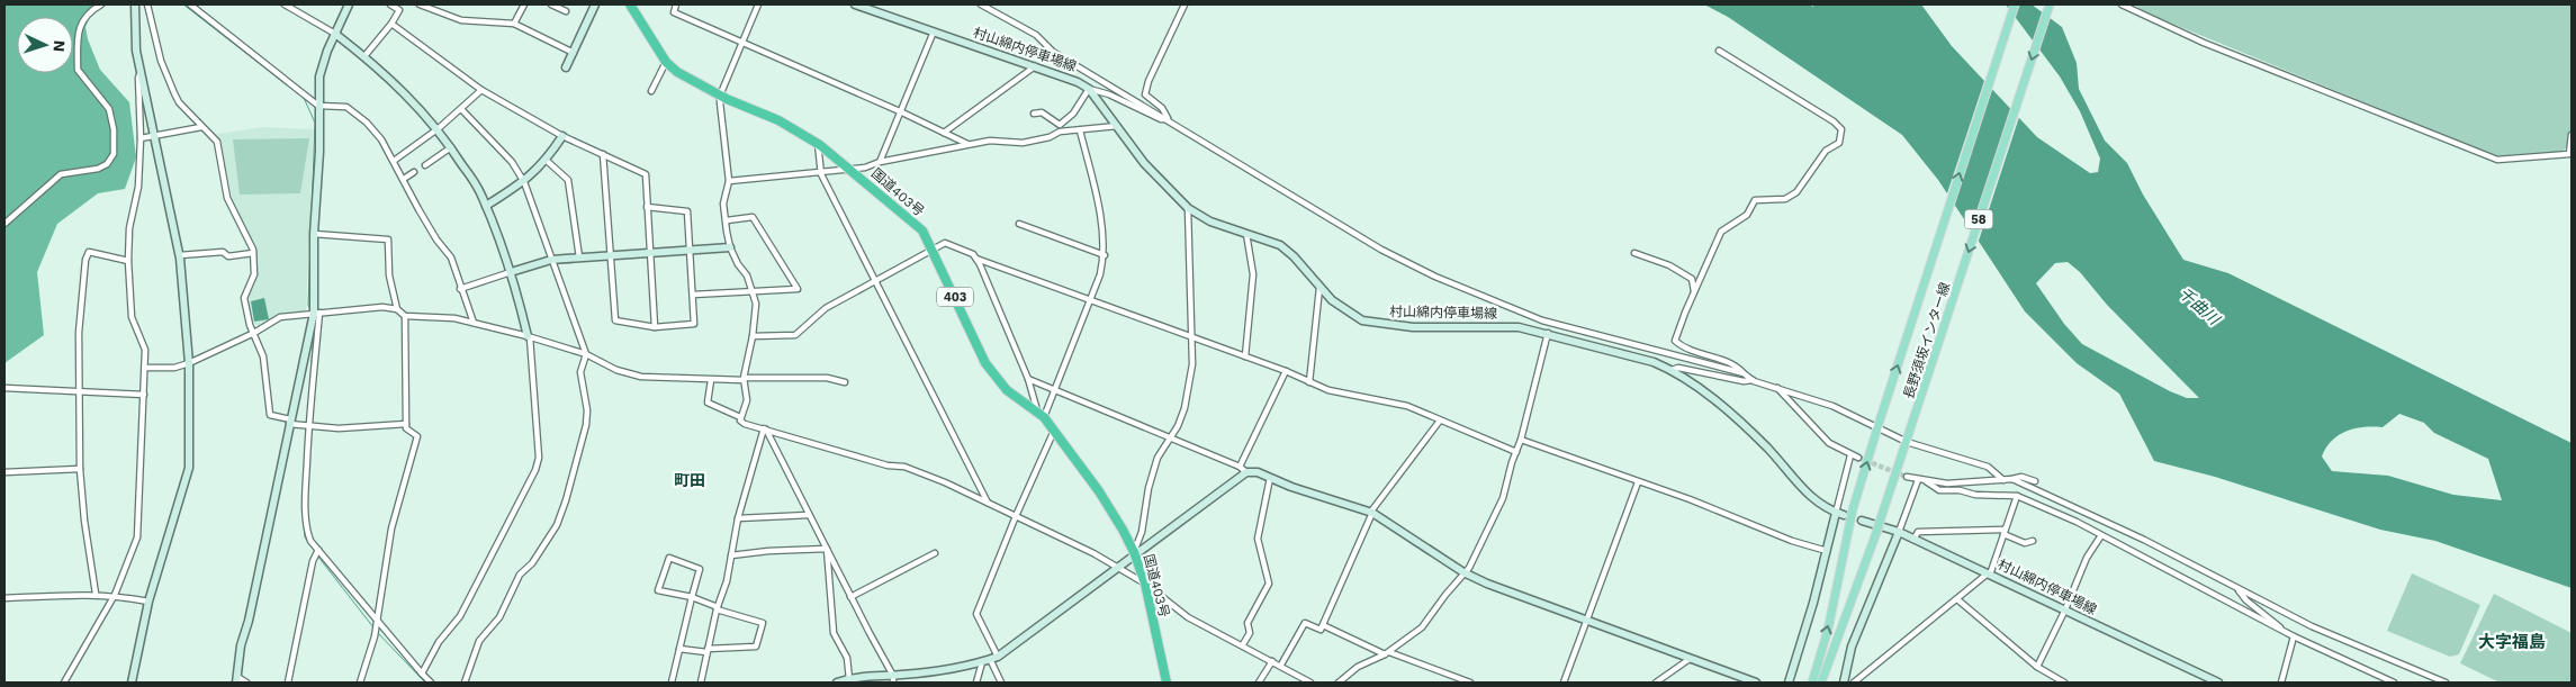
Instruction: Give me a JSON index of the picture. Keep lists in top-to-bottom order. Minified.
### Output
{"streets":{"highway":["国道403号","403"],"main road":["58","長野須坂インター線"],"street":["村山綿内停車場線"]},"districts":["町田","大字福島"],"water":["千曲川"],"north":"right"}
